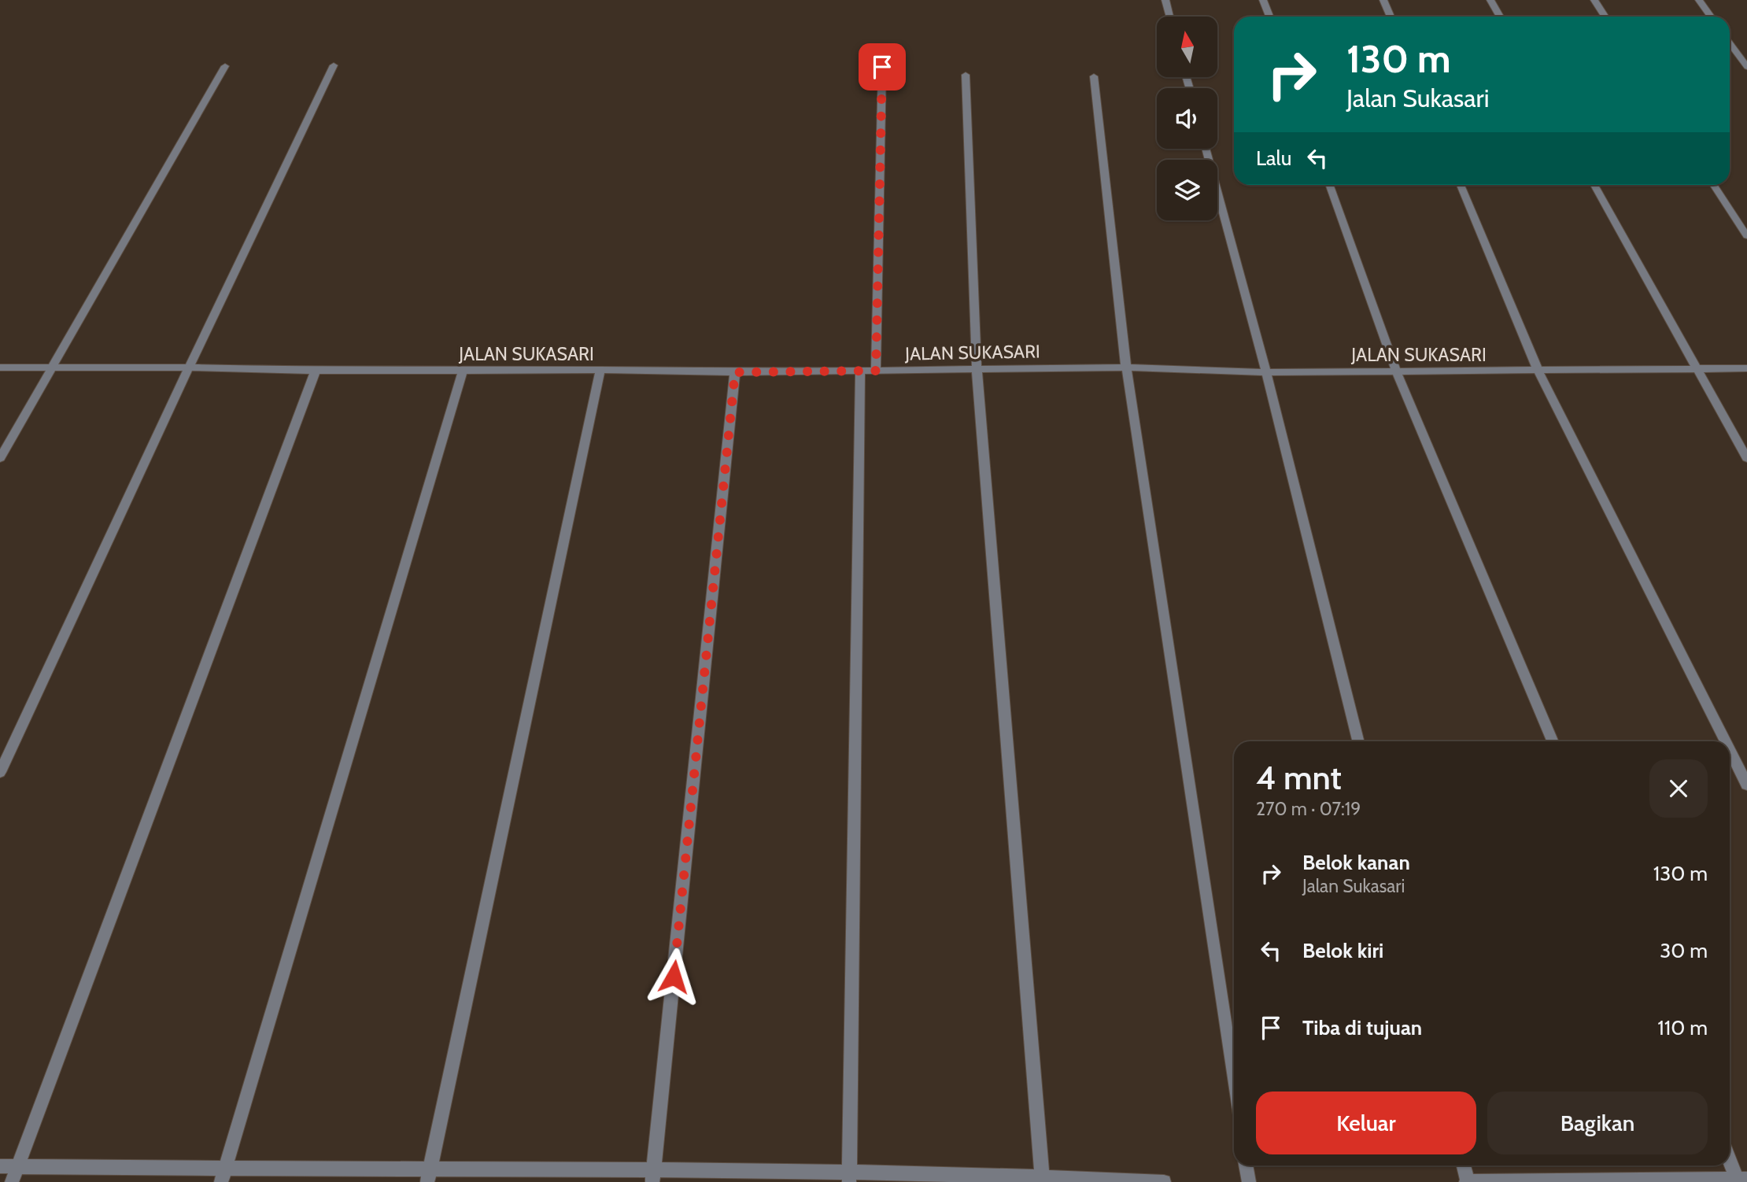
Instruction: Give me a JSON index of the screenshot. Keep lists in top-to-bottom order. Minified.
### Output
{"streets":{"street":["JALAN SUKASARI"]},"north":"top","page":{"turn":["130 m","Jalan Sukasari"],"then":"Lalu","heading":["4 mnt","270 m · 07:19"],"list":[{"name":"Belok kanan","note":"Jalan Sukasari","value":"130 m"},{"name":"Belok kiri","value":"30 m"},{"name":"Tiba di tujuan","value":"110 m"}],"buttons":["Keluar","Bagikan"]}}
